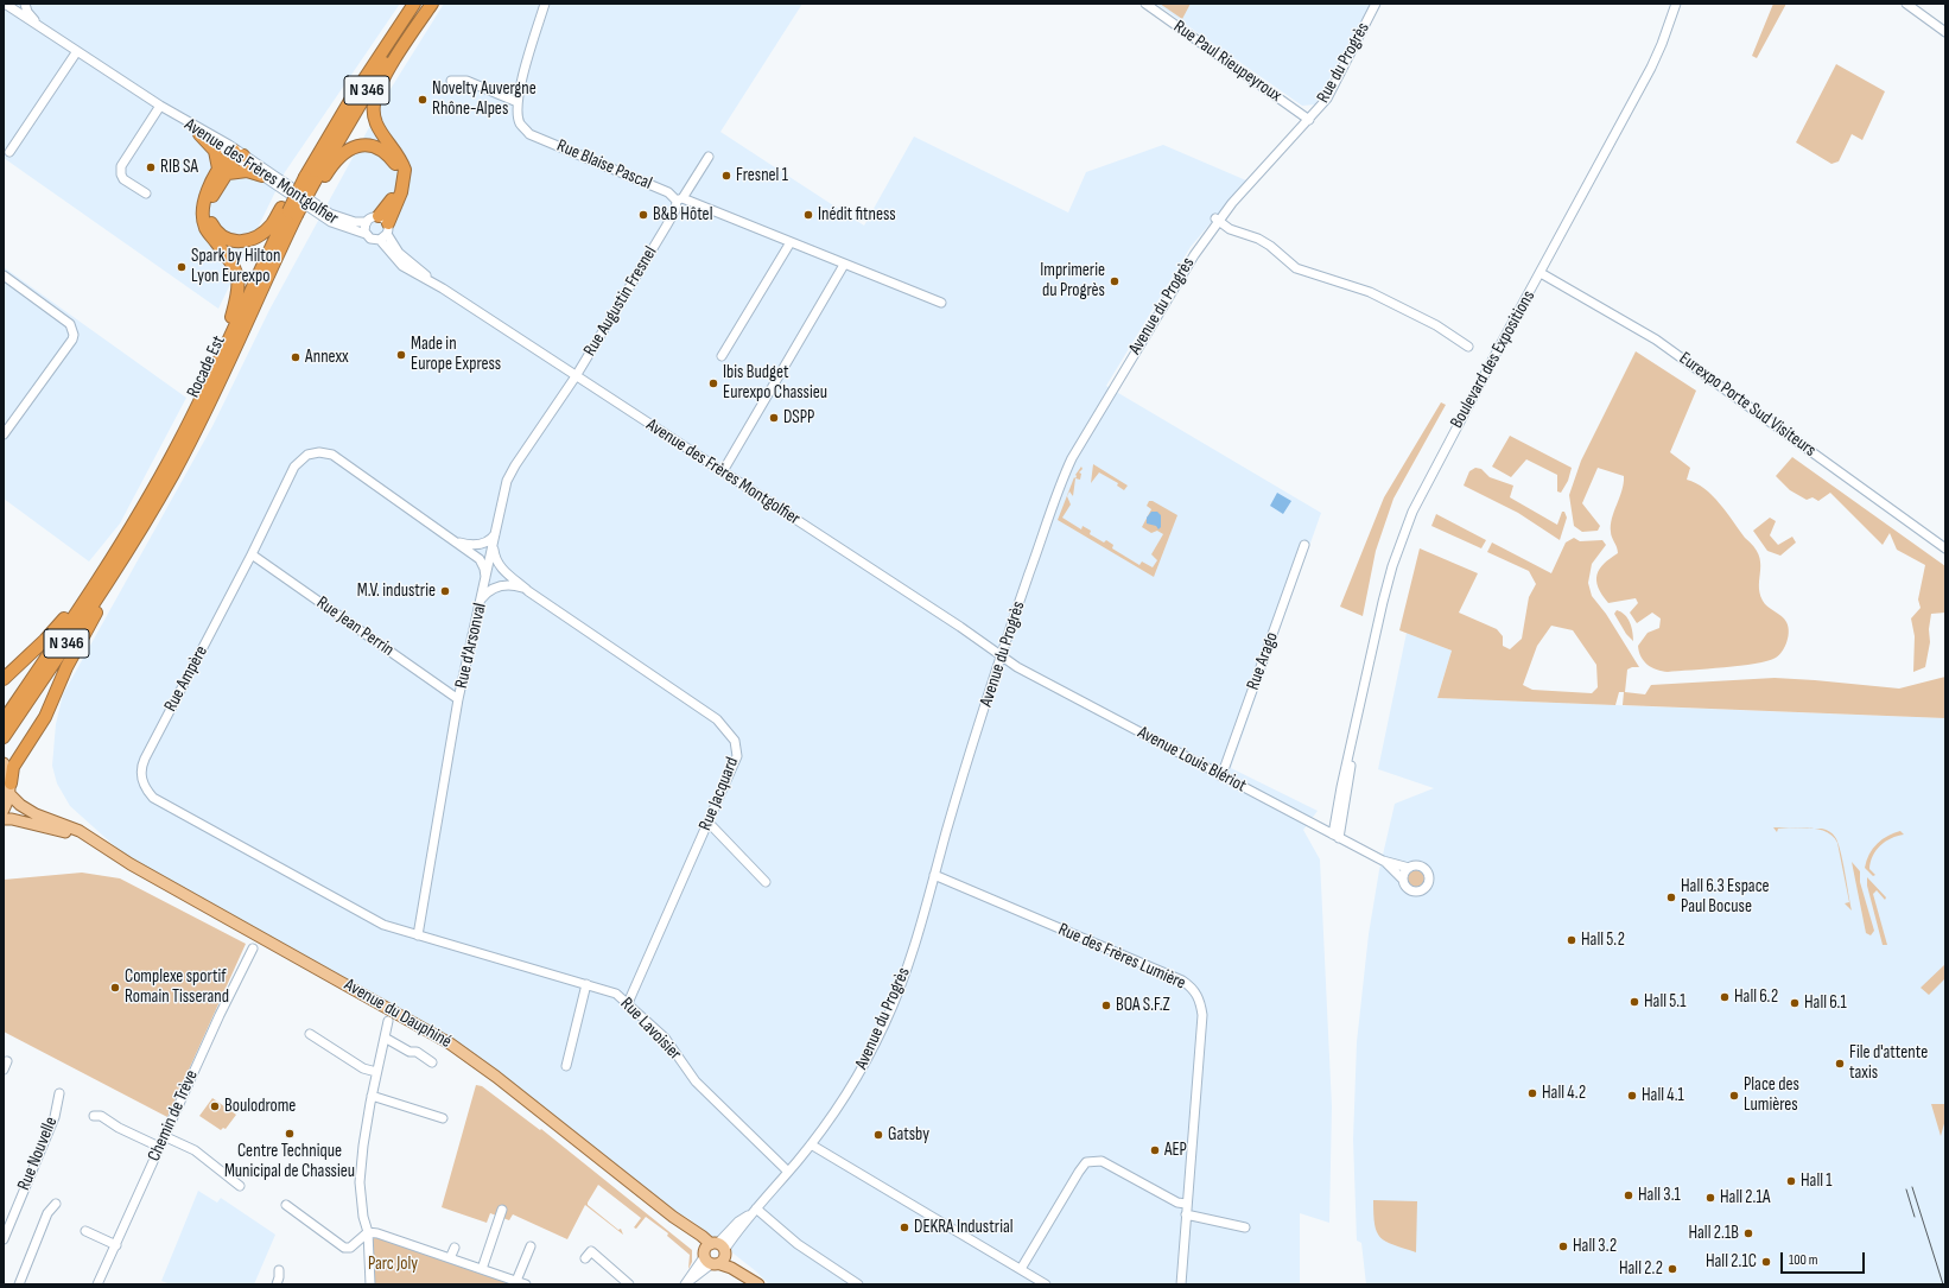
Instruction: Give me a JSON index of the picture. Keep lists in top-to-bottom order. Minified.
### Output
{"streets":{"highway":["N 346","Rocade Est"],"main road":["Avenue du Dauphiné"],"street":["Rue Paul Rieupeyroux","Rue du Progrès","Rue Blaise Pascal","Avenue des Frères Montgolfier","Rue Augustin Fresnel","Avenue du Progrès","Boulevard des Expositions","Eurexpo Porte Sud Visiteurs","Rue Jean Perrin","Rue d'Arsonval","Rue Arago","Rue Ampère","Avenue Louis Blériot","Rue Jacquard","Rue des Frères Lumière","Rue Lavoisier","Chemin de Trève","Rue Nouvelle"]},"crossings":[["Rue Paul Rieupeyroux","Rue du Progrès"],["Rue Paul Rieupeyroux","Avenue du Progrès"],["Rue du Progrès","Avenue du Progrès"],["Rue Blaise Pascal","Rue Augustin Fresnel"],["Avenue des Frères Montgolfier","Rue Augustin Fresnel"],["Avenue des Frères Montgolfier","Avenue du Progrès"],["Avenue des Frères Montgolfier","Rue d'Arsonval"],["Avenue des Frères Montgolfier","Avenue Louis Blériot"],["Rue Augustin Fresnel","Rue d'Arsonval"],["Avenue du Progrès","Avenue Louis Blériot"],["Avenue du Progrès","Rue des Frères Lumière"],["Avenue du Progrès","Avenue du Dauphiné"],["Avenue du Progrès","Rue Lavoisier"],["Boulevard des Expositions","Eurexpo Porte Sud Visiteurs"],["Boulevard des Expositions","Avenue Louis Blériot"],["Rue Jean Perrin","Rue d'Arsonval"],["Rue Jean Perrin","Rue Ampère"],["Rue d'Arsonval","Rue Ampère"],["Rue d'Arsonval","Rue Jacquard"],["Rue d'Arsonval","Rue Lavoisier"],["Rue Arago","Avenue Louis Blériot"],["Rue Ampère","Rue Lavoisier"],["Rue Jacquard","Rue Lavoisier"]],"parks":["Parc Joly"],"places":["Novelty Auvergne Rhône-Alpes","RIB SA","Fresnel 1","B&B Hôtel","Inédit fitness","Spark by Hilton Lyon Eurexpo","Imprimerie du Progrès","Made in Europe Express","Annexx","Ibis Budget Eurexpo Chassieu","DSPP","M.V. industrie","Hall 6.3 Espace Paul Bocuse","Hall 5.2","Complexe sportif Romain Tisserand","Hall 6.2","Hall 5.1","Hall 6.1","BOA S.F.Z","File d'attente taxis","Hall 4.2","Hall 4.1","Place des Lumières","Boulodrome","Centre Technique Municipal de Chassieu","Gatsby","AEP","Hall 1","Hall 3.1","Hall 2.1A","DEKRA Industrial","Hall 2.1B","Hall 3.2","Hall 2.1C","Hall 2.2"],"scale_bar":"100 m"}
